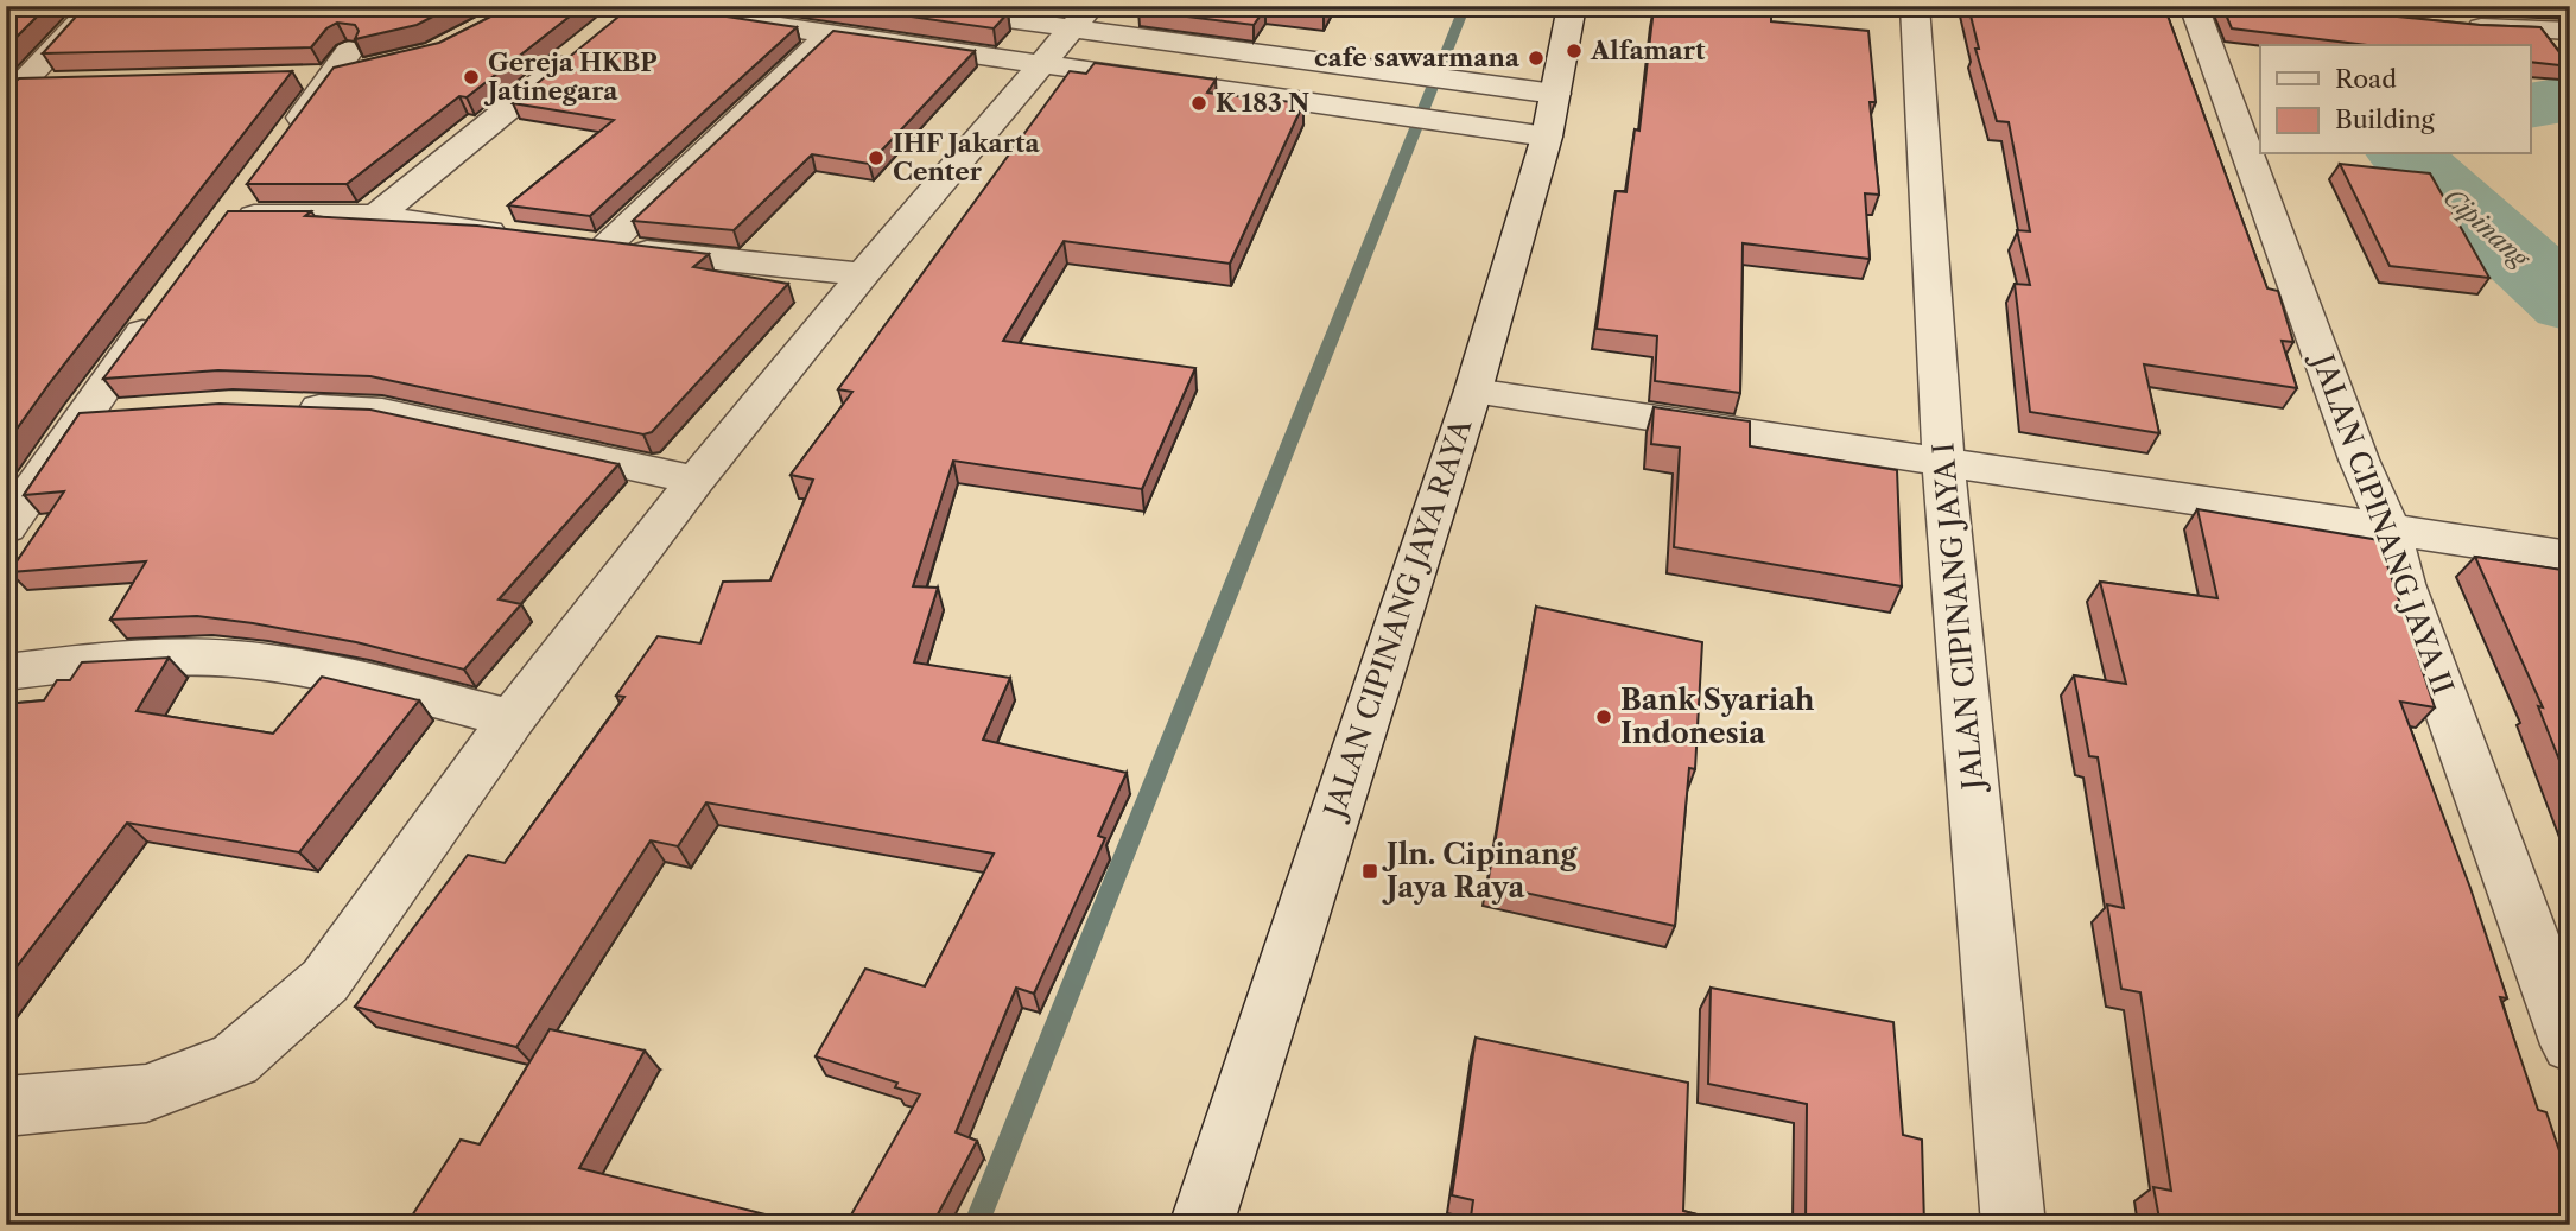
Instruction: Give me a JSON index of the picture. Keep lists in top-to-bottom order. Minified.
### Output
{"streets":{"street":["JALAN CIPINANG JAYA II","JALAN CIPINANG JAYA I","JALAN CIPINANG JAYA RAYA"]},"water":["Cipinang"],"places":{"other":["Alfamart","cafe sawarmana","Gereja HKBP Jatinegara","K 183 N","IHF Jakarta Center","Bank Syariah Indonesia"],"transit":["Jln. Cipinang Jaya Raya"]},"legend":["Road","Building"]}
